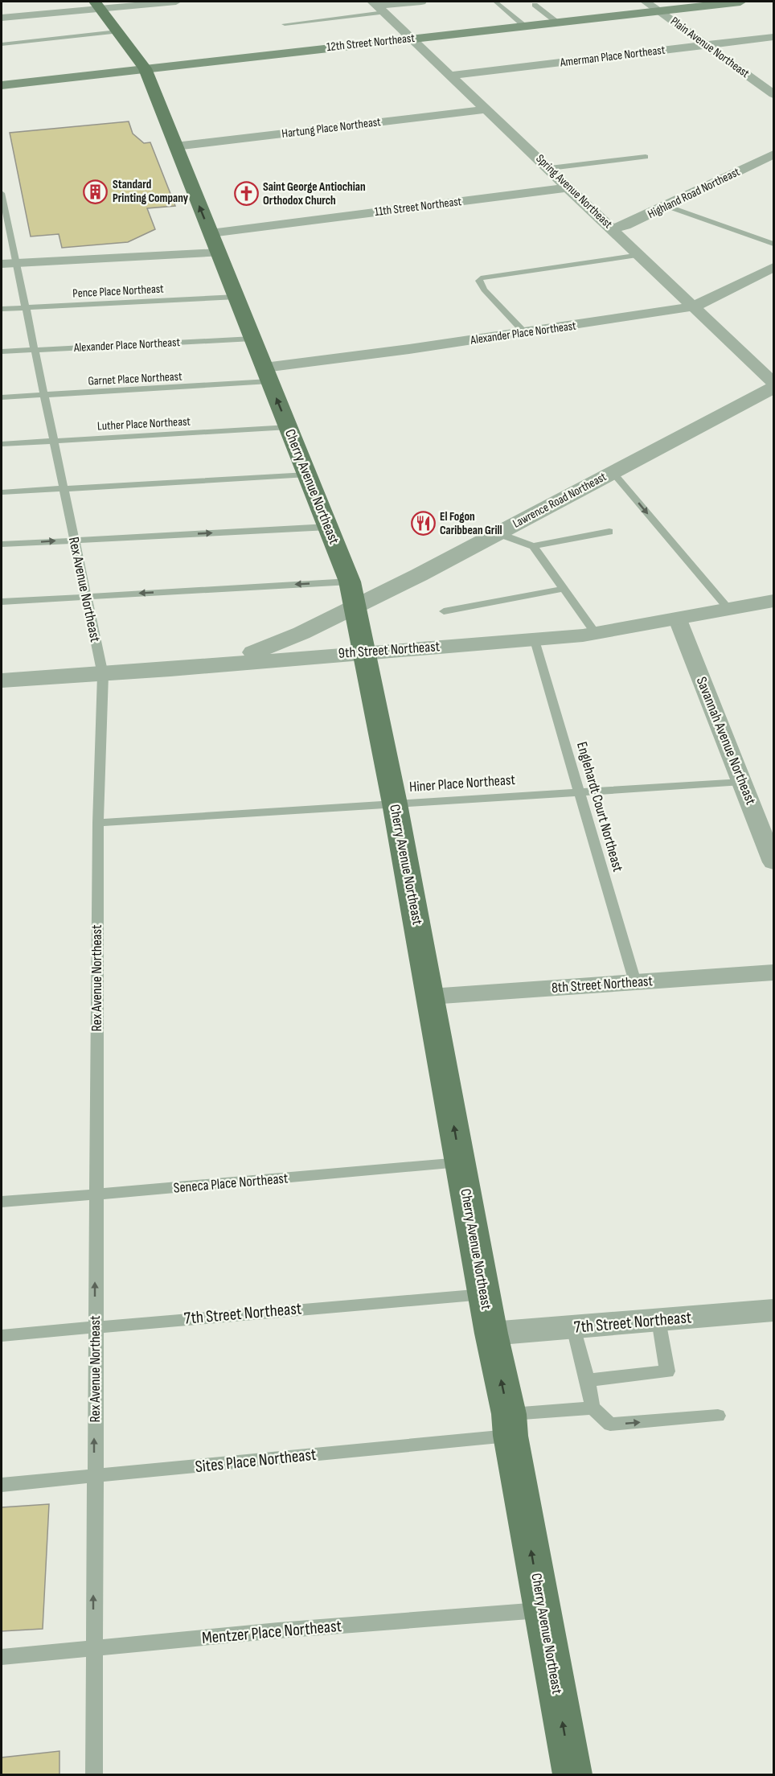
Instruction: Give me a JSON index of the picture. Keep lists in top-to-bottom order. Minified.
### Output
{"streets":{"main road":["12th Street Northeast","Cherry Avenue Northeast"],"street":["Plain Avenue Northeast","Amerman Place Northeast","Hartung Place Northeast","Spring Avenue Northeast","Highland Road Northeast","11th Street Northeast","Alexander Place Northeast","Lawrence Road Northeast","9th Street Northeast","Savannah Avenue Northeast","8th Street Northeast","7th Street Northeast"],"lane":["Pence Place Northeast","Garnet Place Northeast","Luther Place Northeast","Rex Avenue Northeast","Hiner Place Northeast","Englehardt Court Northeast","Seneca Place Northeast","Sites Place Northeast","Mentzer Place Northeast"]},"crossings":[["12th Street Northeast","Plain Avenue Northeast"],["12th Street Northeast","Spring Avenue Northeast"],["12th Street Northeast","Cherry Avenue Northeast"],["Plain Avenue Northeast","Amerman Place Northeast"],["Amerman Place Northeast","Spring Avenue Northeast"],["Hartung Place Northeast","Spring Avenue Northeast"],["Hartung Place Northeast","Cherry Avenue Northeast"],["Spring Avenue Northeast","Highland Road Northeast"],["Spring Avenue Northeast","11th Street Northeast"],["Spring Avenue Northeast","Alexander Place Northeast"],["11th Street Northeast","Cherry Avenue Northeast"],["Pence Place Northeast","Cherry Avenue Northeast"],["Pence Place Northeast","Rex Avenue Northeast"],["Alexander Place Northeast","Garnet Place Northeast"],["Alexander Place Northeast","Cherry Avenue Northeast"],["Alexander Place Northeast","Rex Avenue Northeast"],["Garnet Place Northeast","Cherry Avenue Northeast"],["Garnet Place Northeast","Rex Avenue Northeast"],["Luther Place Northeast","Cherry Avenue Northeast"],["Luther Place Northeast","Rex Avenue Northeast"],["Cherry Avenue Northeast","Lawrence Road Northeast"],["Cherry Avenue Northeast","9th Street Northeast"],["Cherry Avenue Northeast","Hiner Place Northeast"],["Cherry Avenue Northeast","8th Street Northeast"],["Cherry Avenue Northeast","Seneca Place Northeast"],["Cherry Avenue Northeast","7th Street Northeast"],["Cherry Avenue Northeast","Sites Place Northeast"],["Cherry Avenue Northeast","Mentzer Place Northeast"],["Lawrence Road Northeast","9th Street Northeast"],["Rex Avenue Northeast","9th Street Northeast"],["Rex Avenue Northeast","Hiner Place Northeast"],["Rex Avenue Northeast","Seneca Place Northeast"],["Rex Avenue Northeast","7th Street Northeast"],["Rex Avenue Northeast","Sites Place Northeast"],["Rex Avenue Northeast","Mentzer Place Northeast"],["9th Street Northeast","Savannah Avenue Northeast"],["9th Street Northeast","Englehardt Court Northeast"],["Savannah Avenue Northeast","Hiner Place Northeast"],["Hiner Place Northeast","Englehardt Court Northeast"],["Englehardt Court Northeast","8th Street Northeast"]],"one_way":["Cherry Avenue Northeast"],"places":{"building":["Standard Printing Company"],"church":["Saint George Antiochian Orthodox Church"],"restaurant":["El Fogon Caribbean Grill"]}}
